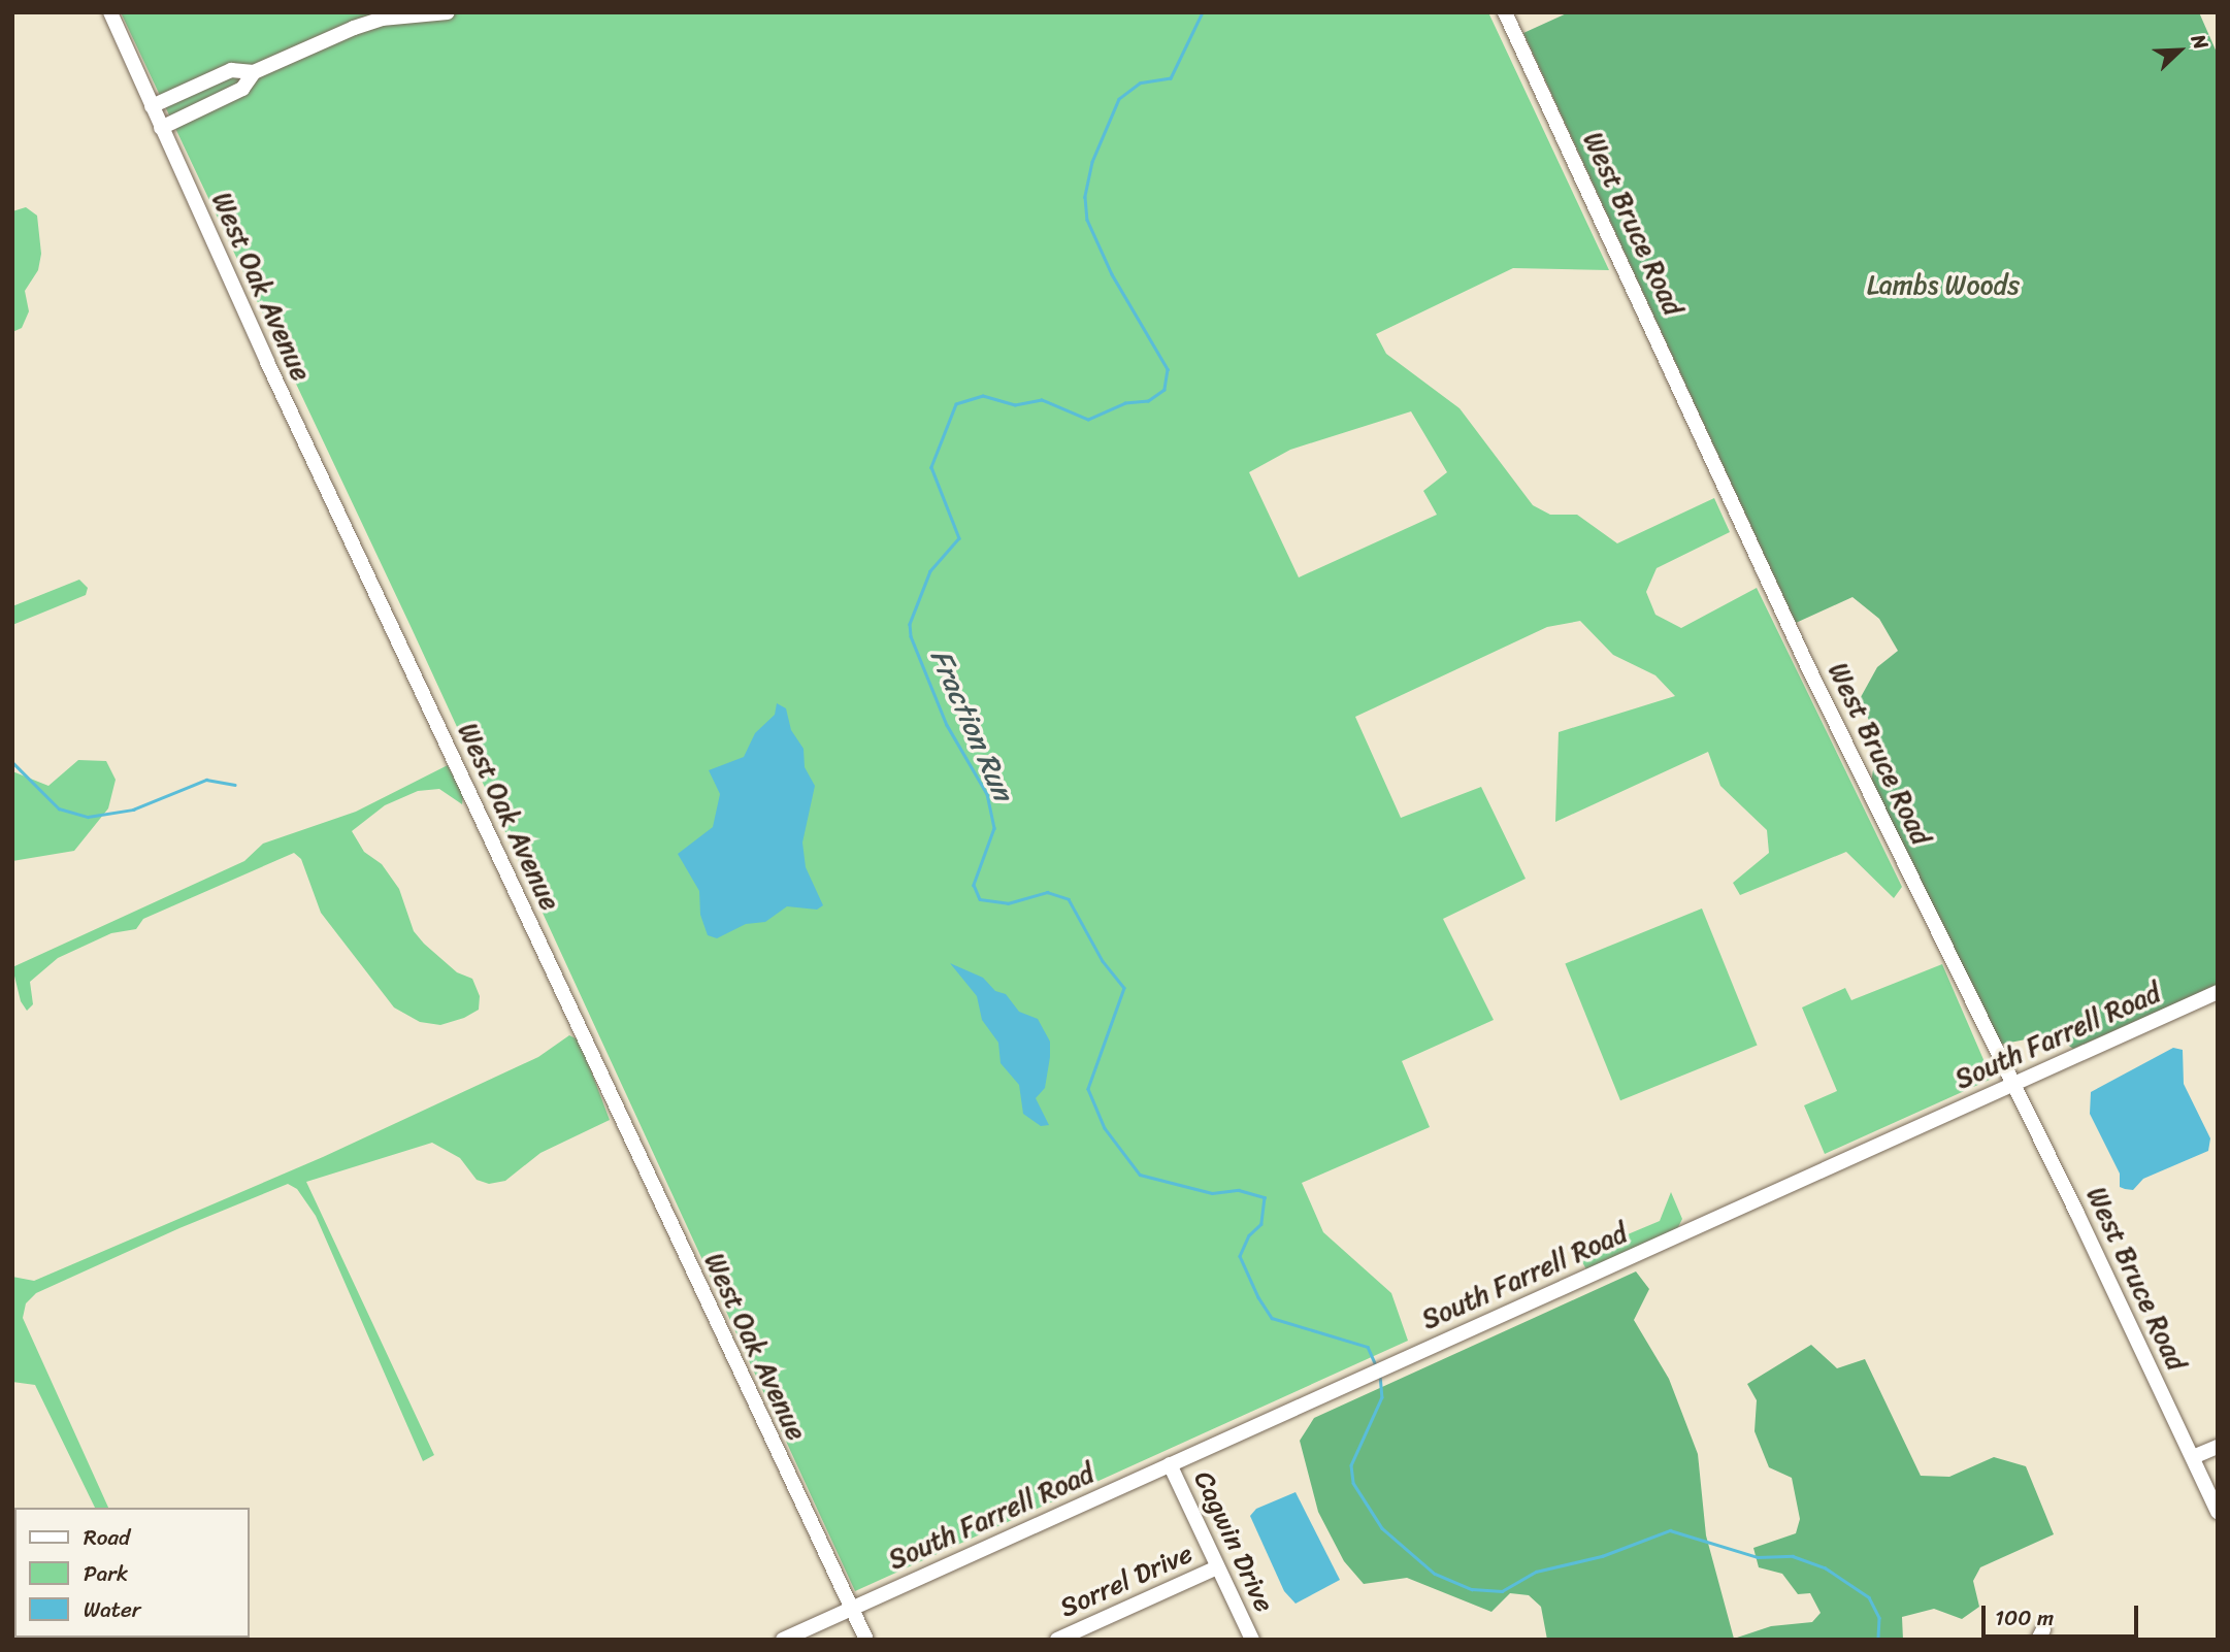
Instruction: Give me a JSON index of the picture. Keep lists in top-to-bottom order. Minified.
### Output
{"streets":{"street":["West Bruce Road","West Oak Avenue","South Farrell Road","Cagwin Drive","Sorrel Drive"]},"crossings":[["West Bruce Road","South Farrell Road"],["West Oak Avenue","South Farrell Road"],["South Farrell Road","Cagwin Drive"],["Cagwin Drive","Sorrel Drive"]],"water":["Fraction Run"],"parks":["Lambs Woods"],"legend":["Road","Park","Water"],"scale_bar":"100 m","north":"top right"}
